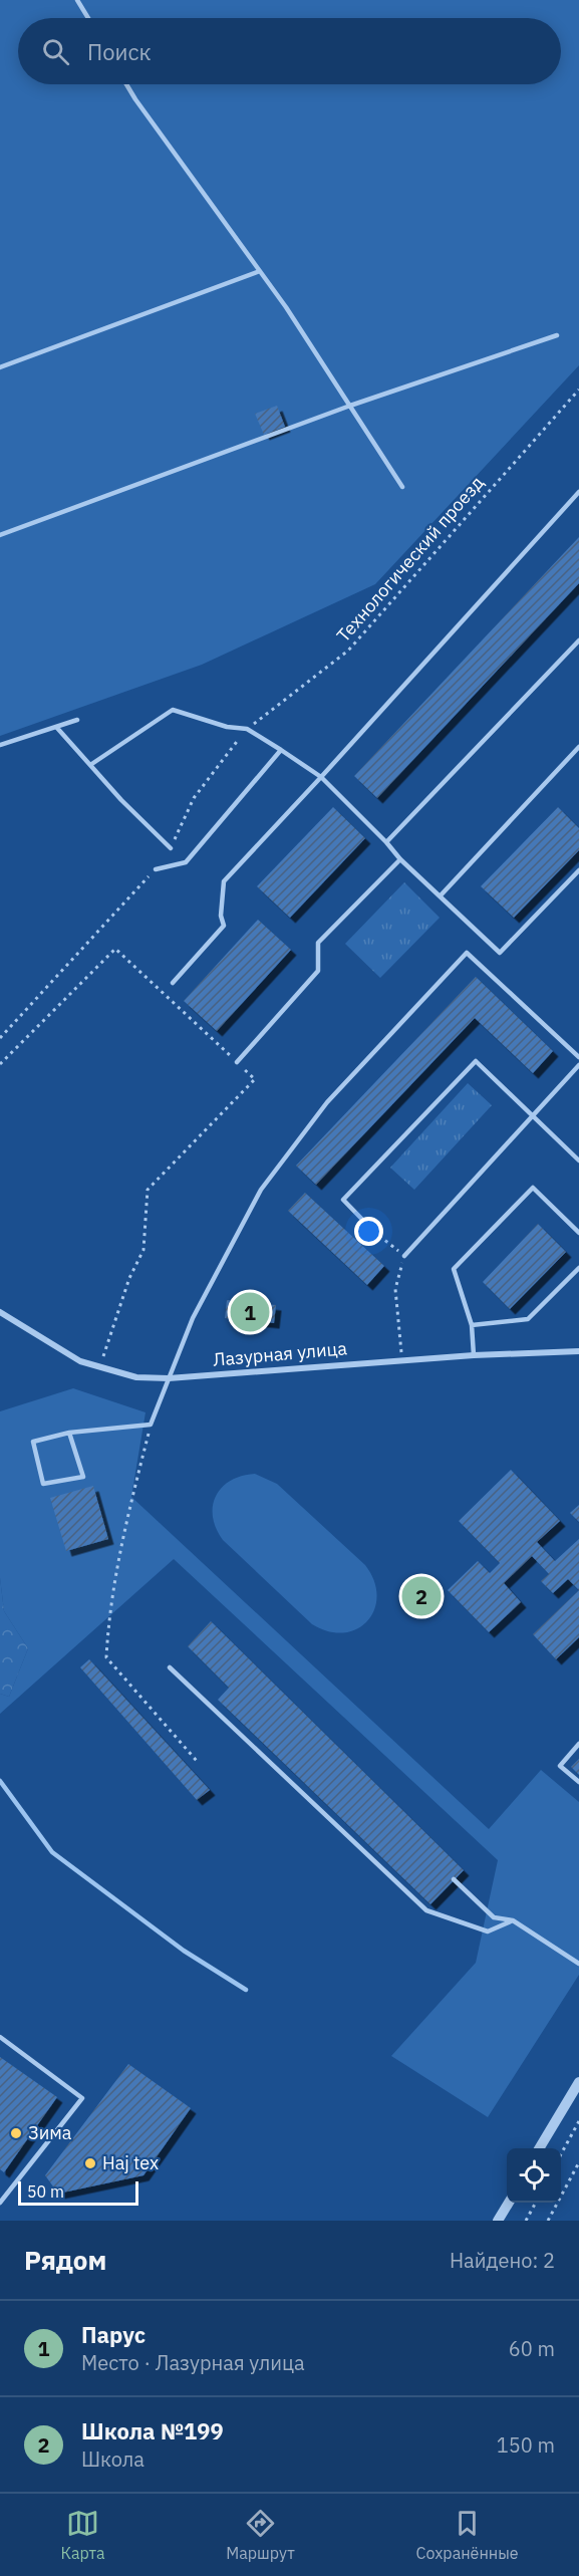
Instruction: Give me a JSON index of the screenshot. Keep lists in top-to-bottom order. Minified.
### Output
{"streets":{"street":["Лазурная улица"],"path":["Технологический проезд"]},"places":["Зима","Haj tex"],"scale_bar":"50 m","page":{"search":"Поиск","pins":["1","2"],"scale":"50 m","heading":["Рядом","Найдено: 2"],"list":[{"mark":"1","name":"Парус","note":"Место · Лазурная улица","value":"60 m"},{"mark":"2","name":"Школа №199","note":"Школа","value":"150 m"}],"nav":["Карта","Маршрут","Сохранённые"]}}
